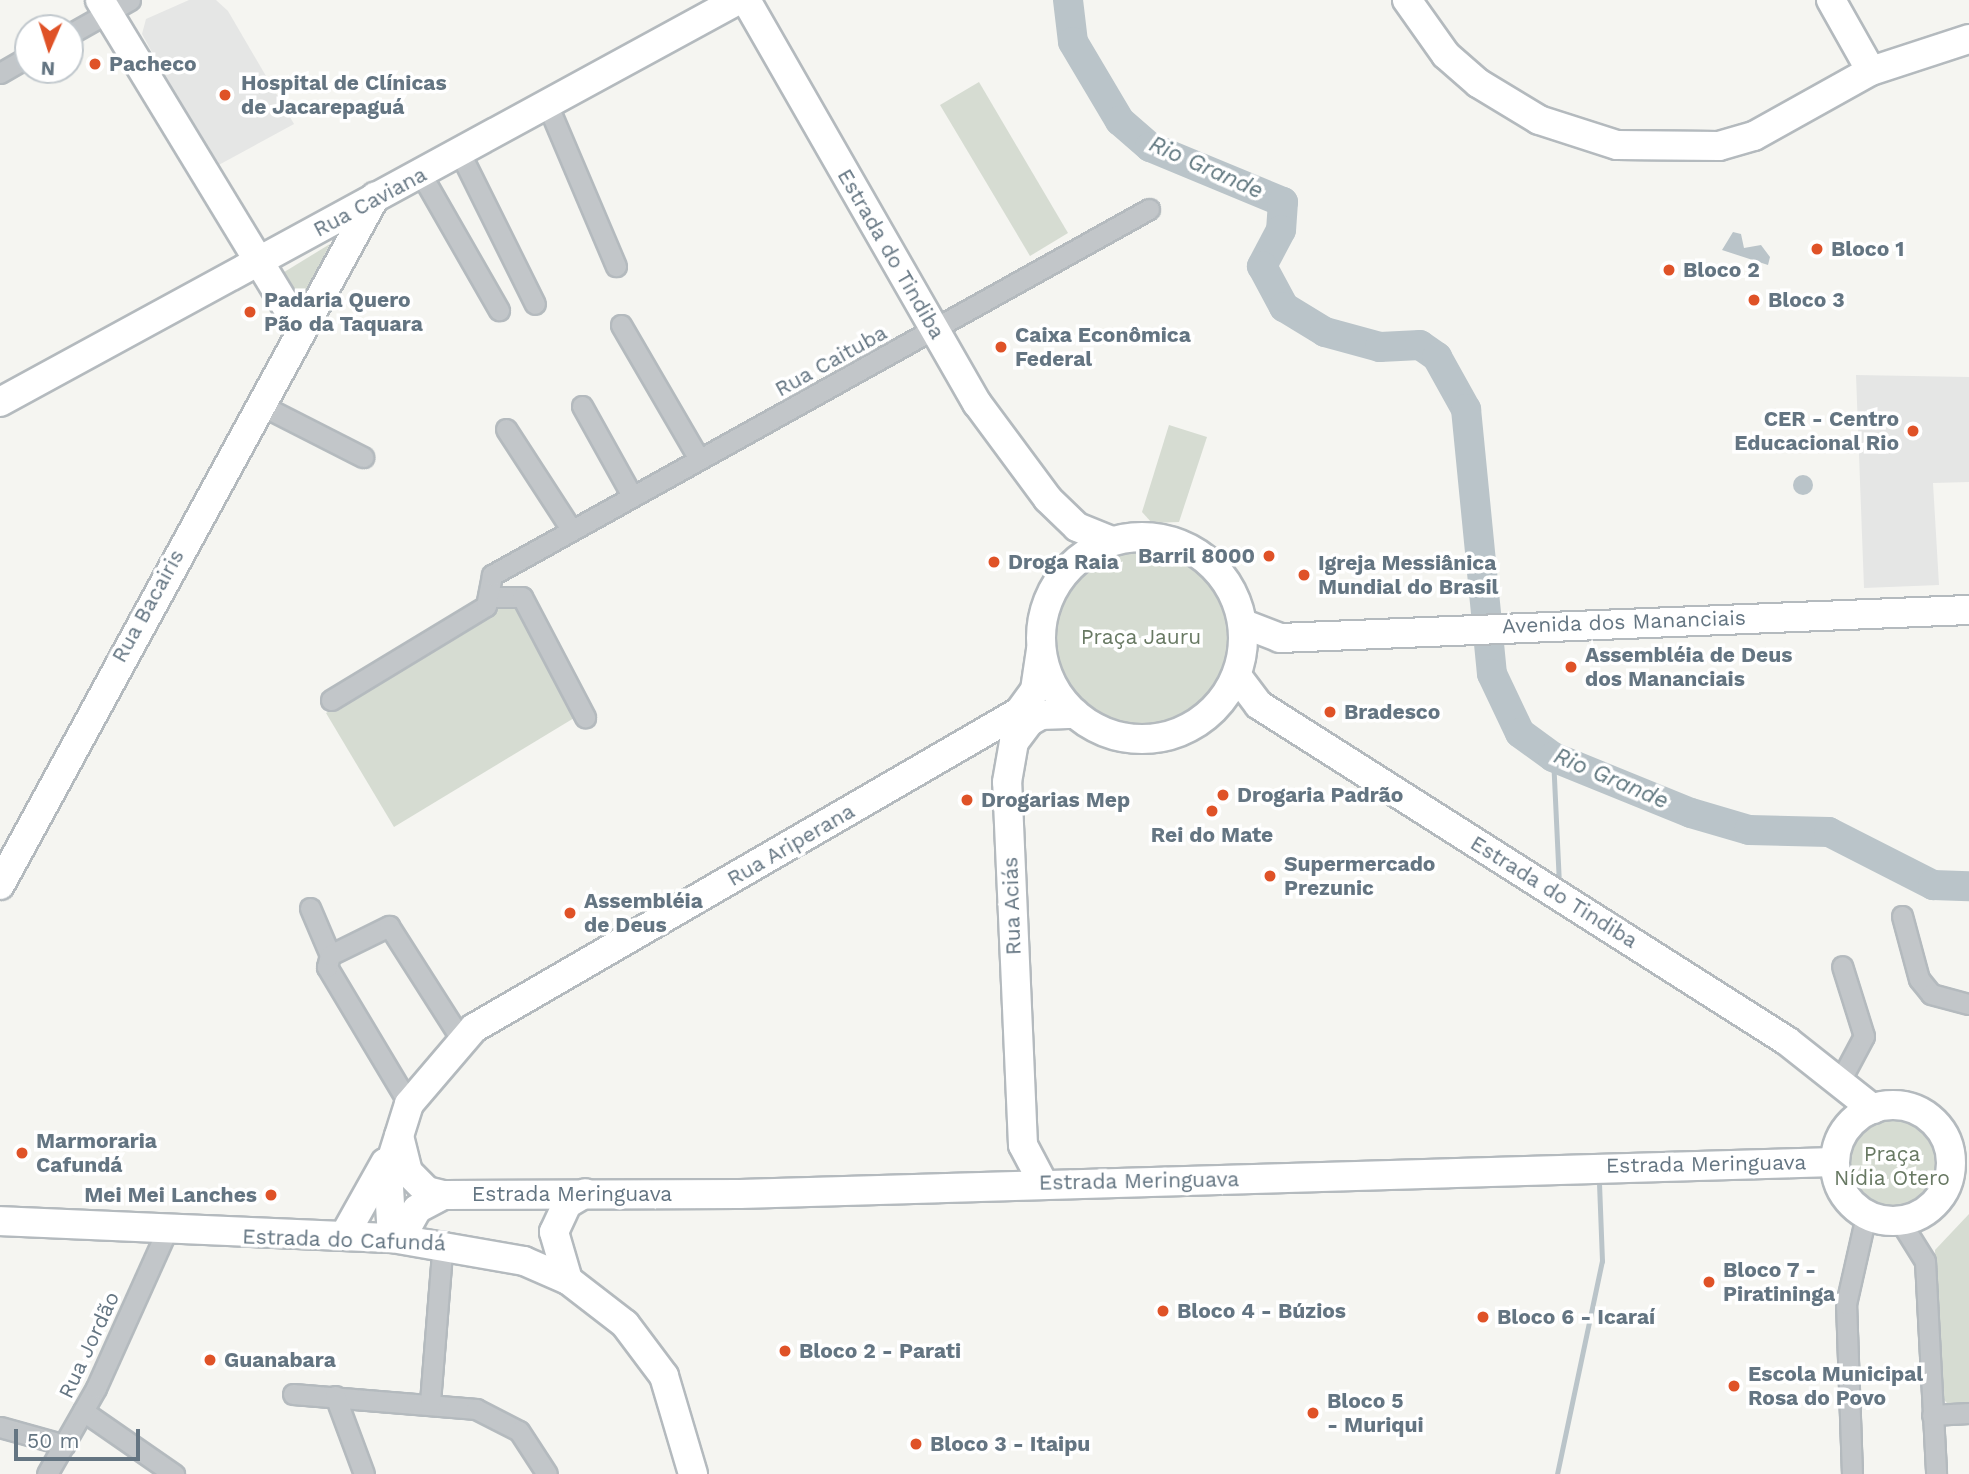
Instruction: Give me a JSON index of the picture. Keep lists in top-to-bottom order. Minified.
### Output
{"streets":{"street":["Rua Caviana","Estrada do Tindiba","Rua Caituba","Rua Bacairis","Avenida dos Mananciais","Rua Ariperana","Rua Aciás","Estrada Meringuava","Estrada do Cafundá","Rua Jordão"]},"crossings":[["Rua Caviana","Rua Bacairis"],["Estrada do Tindiba","Rua Caituba"],["Estrada do Tindiba","Avenida dos Mananciais"],["Estrada do Tindiba","Rua Ariperana"],["Estrada do Tindiba","Rua Aciás"],["Estrada do Tindiba","Estrada Meringuava"],["Avenida dos Mananciais","Rua Ariperana"],["Avenida dos Mananciais","Rua Aciás"],["Rua Ariperana","Rua Aciás"],["Rua Ariperana","Estrada Meringuava"],["Rua Ariperana","Estrada do Cafundá"],["Rua Aciás","Estrada Meringuava"],["Estrada Meringuava","Estrada do Cafundá"],["Estrada do Cafundá","Rua Jordão"]],"water":["Rio Grande"],"parks":["Praça Jauru","Praça Nídia Otero"],"places":["Pacheco","Hospital de Clínicas de Jacarepaguá","Bloco 1","Bloco 2","Bloco 3","Padaria Quero Pão da Taquara","Caixa Econômica Federal","CER - Centro Educacional Rio","Barril 8000","Droga Raia","Igreja Messiânica Mundial do Brasil","Assembléia de Deus dos Mananciais","Bradesco","Drogaria Padrão","Drogarias Mep","Rei do Mate","Supermercado Prezunic","Assembléia de Deus","Marmoraria Cafundá","Mei Mei Lanches","Bloco 7 - Piratininga","Bloco 4 - Búzios","Bloco 6 - Icaraí","Bloco 2 - Parati","Guanabara","Escola Municipal Rosa do Povo","Bloco 5 - Muriqui","Bloco 3 - Itaipu"],"scale_bar":"50 m","north":"bottom"}
